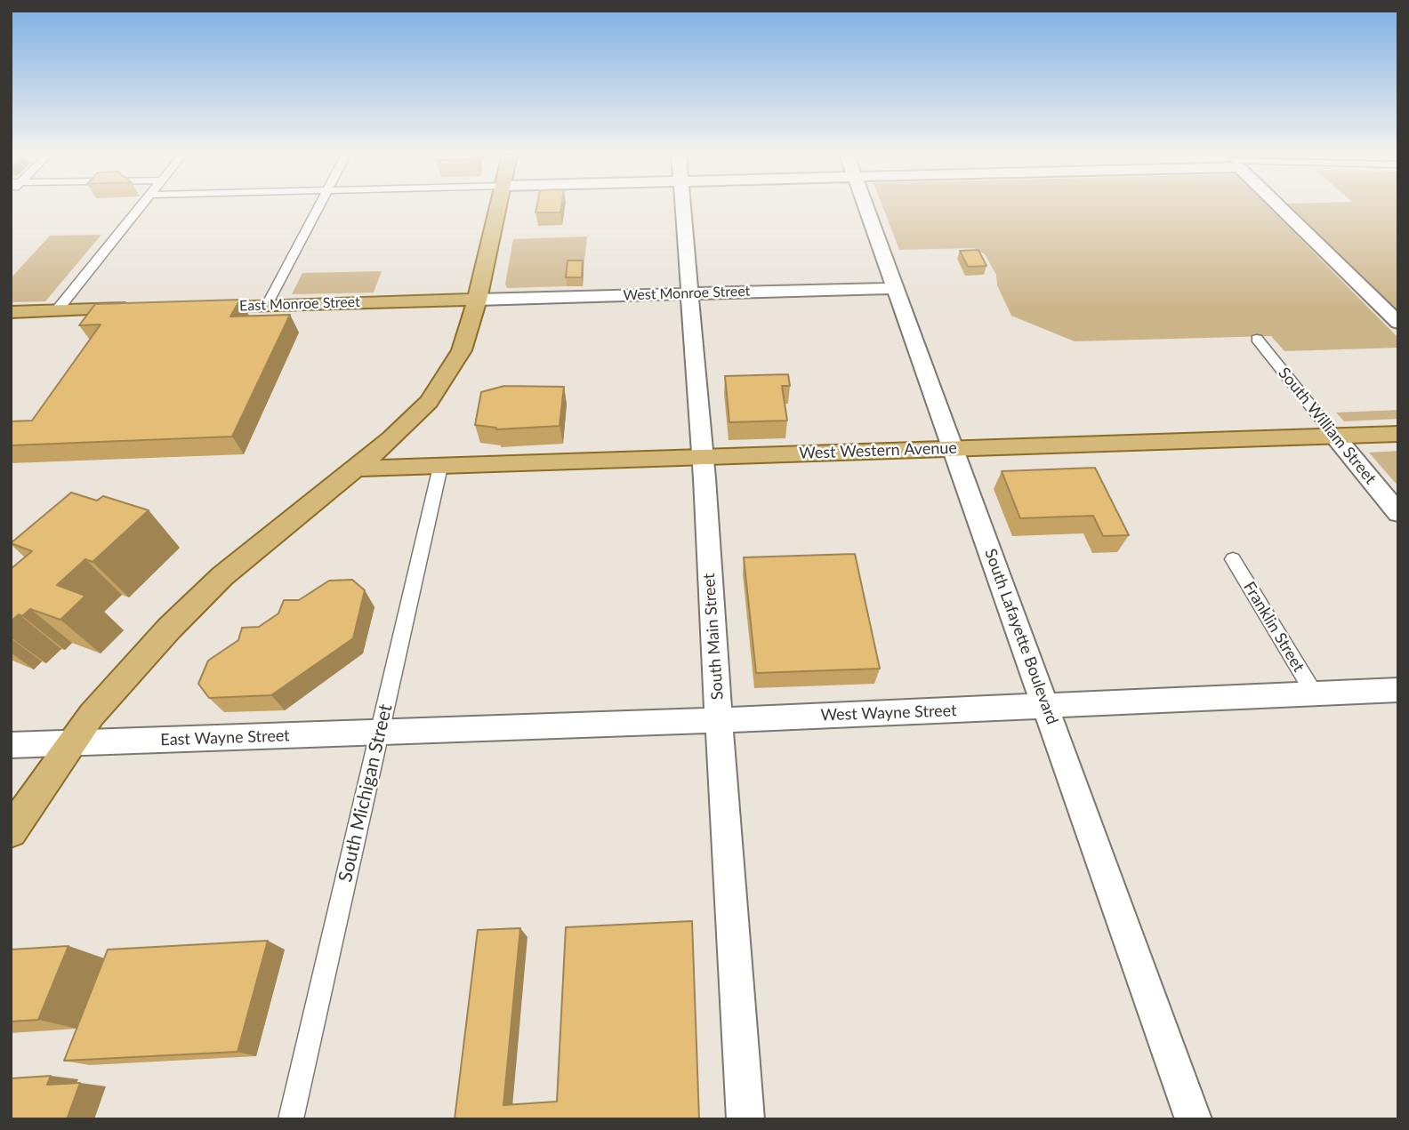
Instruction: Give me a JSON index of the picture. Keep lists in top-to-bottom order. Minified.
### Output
{"streets":{"main road":["West Monroe Street","East Monroe Street","West Western Avenue","South Lafayette Boulevard"],"street":["South William Street","Franklin Street","South Main Street","West Wayne Street","East Wayne Street","South Michigan Street"]},"crossings":[["West Monroe Street","East Monroe Street"],["West Monroe Street","South Main Street"],["West Monroe Street","South Lafayette Boulevard"],["South William Street","West Western Avenue"],["West Western Avenue","South Main Street"],["West Western Avenue","South Lafayette Boulevard"],["West Western Avenue","South Michigan Street"],["Franklin Street","West Wayne Street"],["South Main Street","West Wayne Street"],["South Lafayette Boulevard","West Wayne Street"],["West Wayne Street","East Wayne Street"],["West Wayne Street","South Michigan Street"],["East Wayne Street","South Michigan Street"]]}
